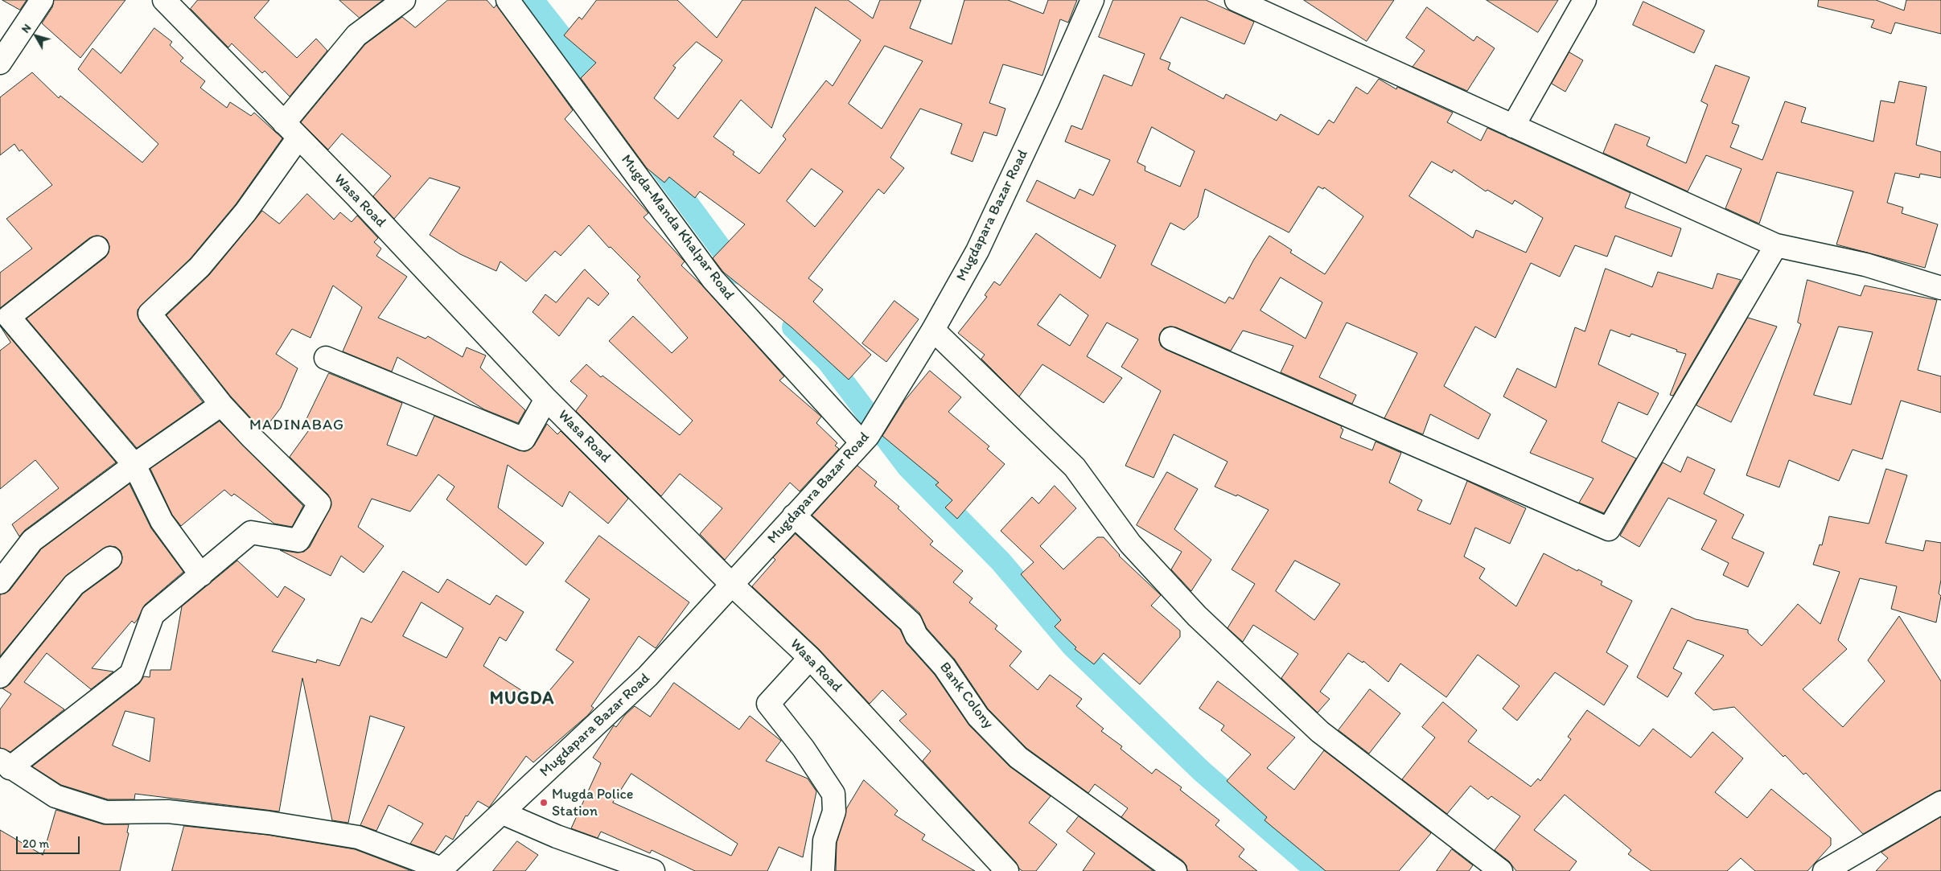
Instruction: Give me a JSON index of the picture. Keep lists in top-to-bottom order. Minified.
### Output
{"streets":{"street":["Wasa Road","Mugdapara Bazar Road","Mugda-Manda Khalpar Road","Bank Colony"]},"crossings":[["Wasa Road","Mugdapara Bazar Road"],["Mugdapara Bazar Road","Mugda-Manda Khalpar Road"],["Mugdapara Bazar Road","Bank Colony"]],"districts":["MADINABAG","MUGDA"],"places":["Mugda Police Station"],"scale_bar":"20 m","north":"top left"}
